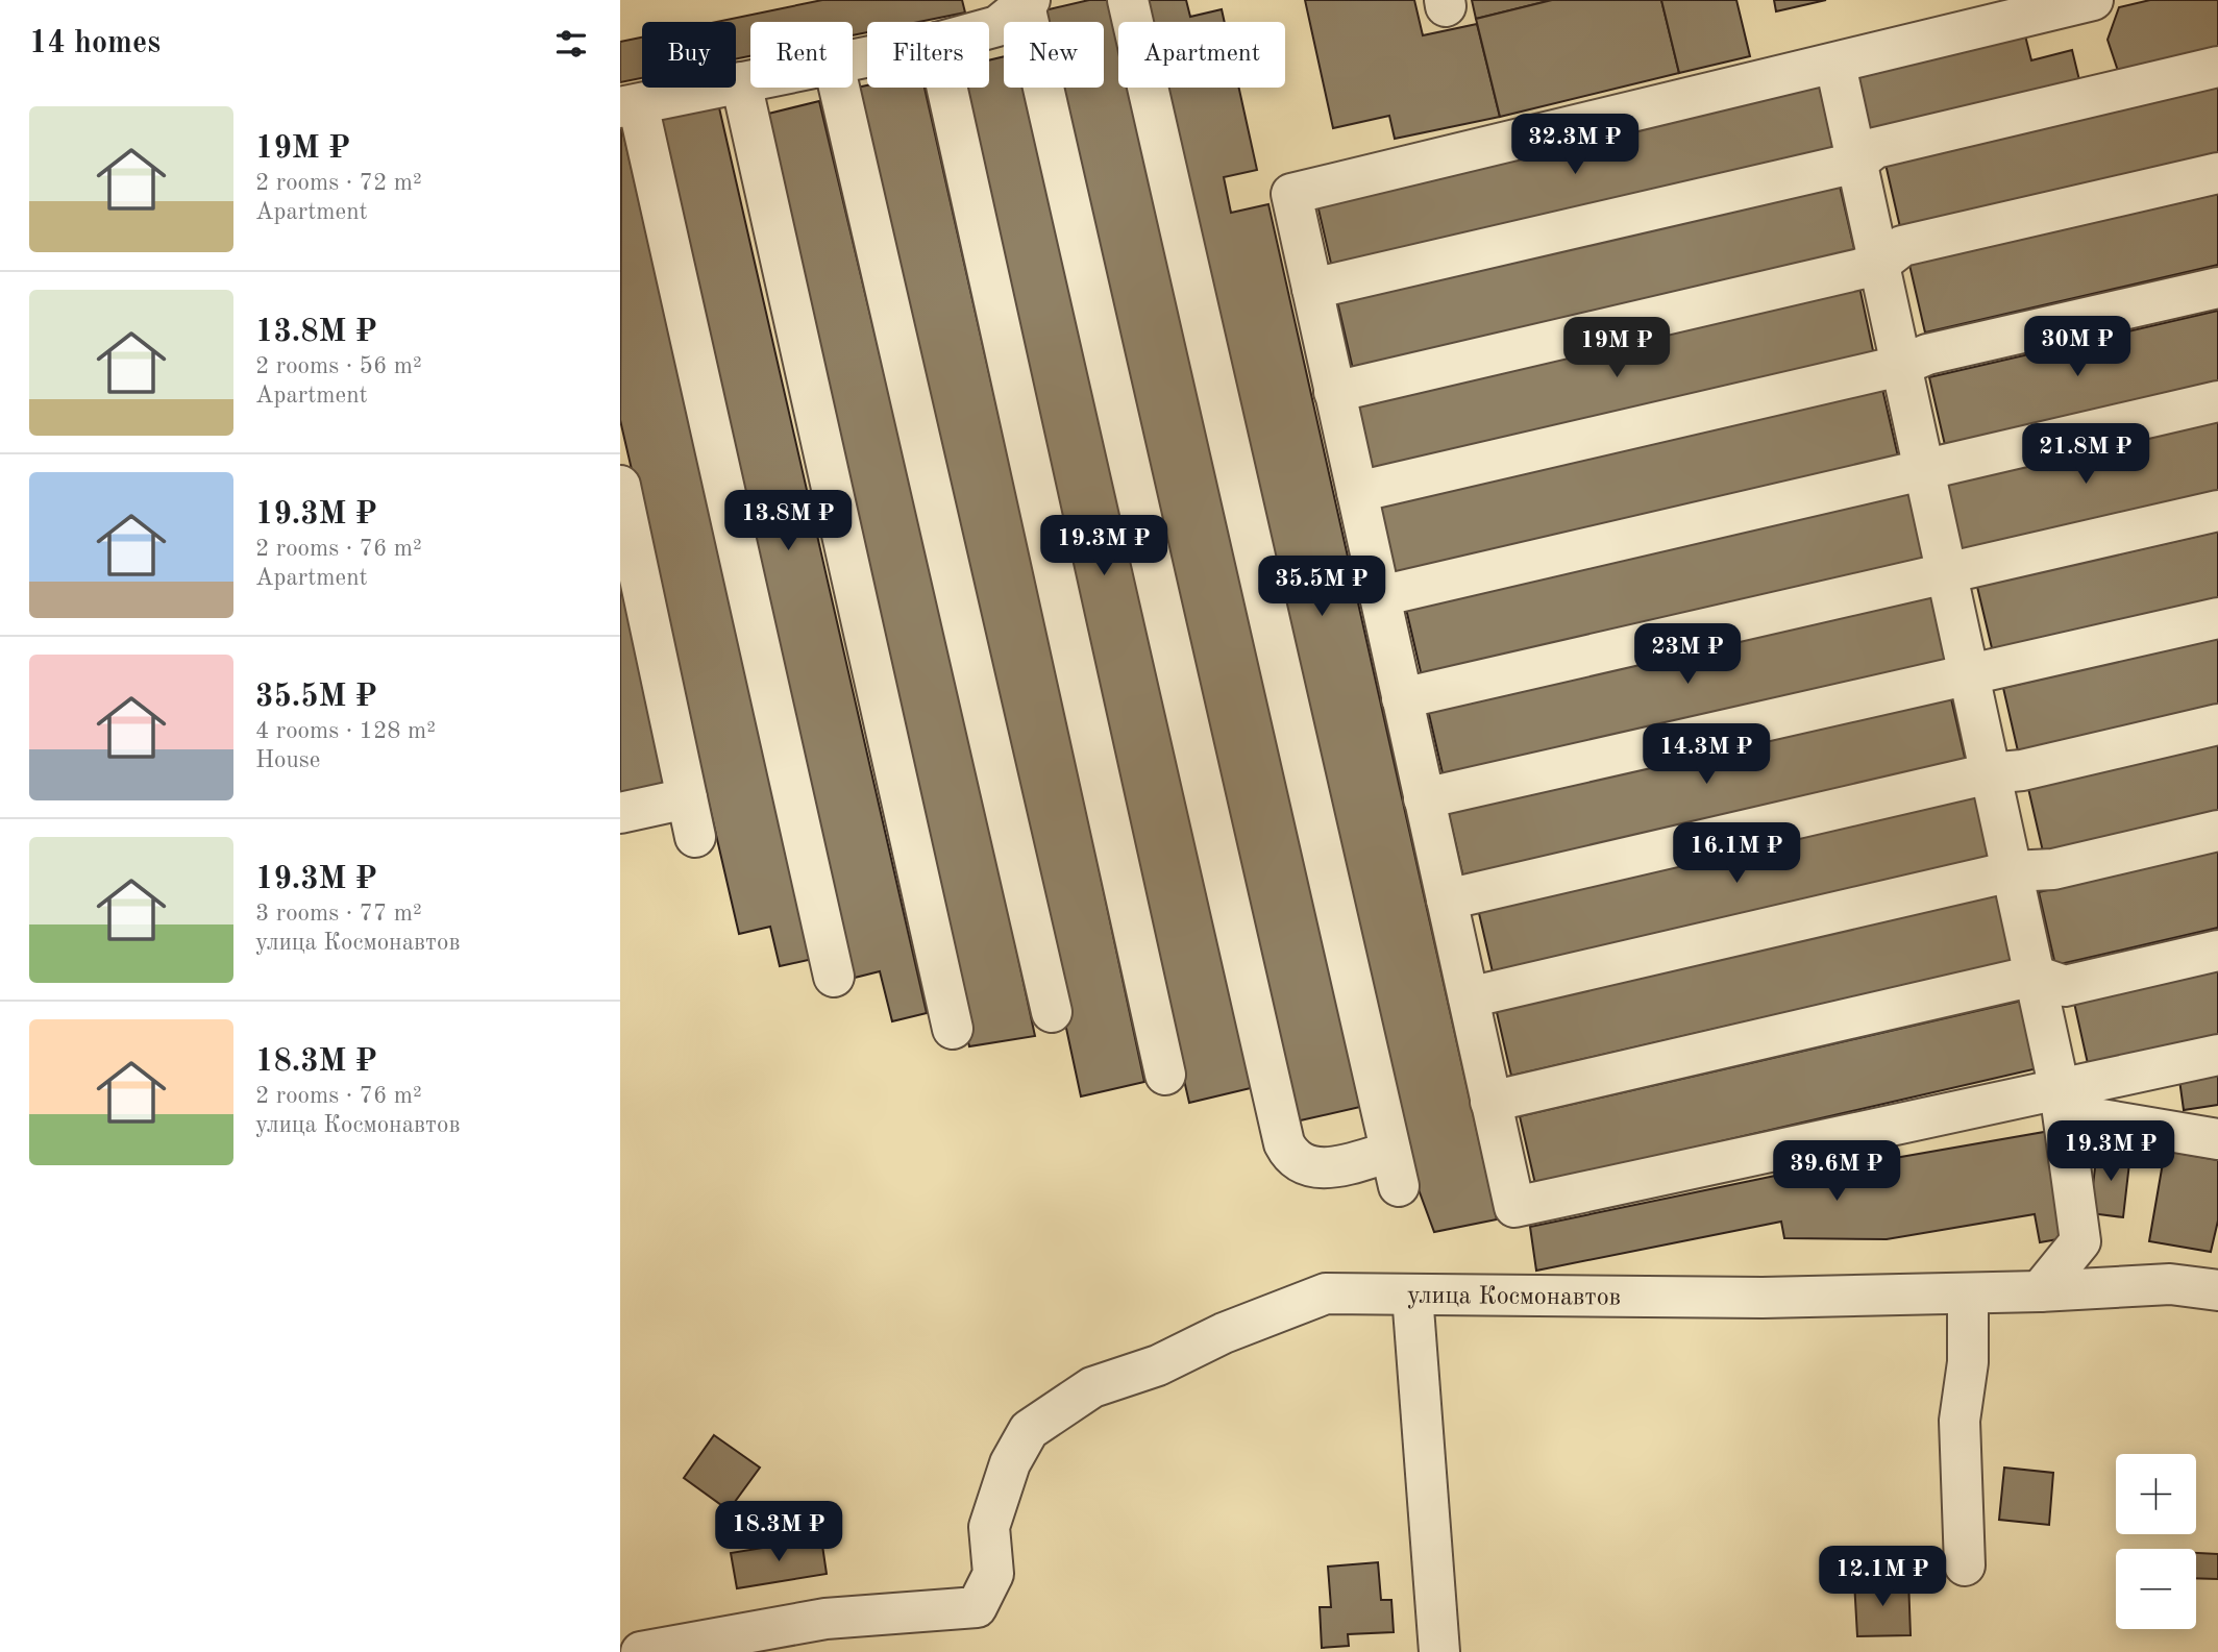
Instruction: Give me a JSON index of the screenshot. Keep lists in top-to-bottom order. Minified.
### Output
{"streets":{"street":["улица Космонавтов"]},"page":{"heading":"14 homes","chip":["Buy","Rent","Filters","New","Apartment"],"list":[{"name":"19M ₽","note":"2 rooms · 72 m² · Apartment"},{"name":"13.8M ₽","note":"2 rooms · 56 m² · Apartment"},{"name":"19.3M ₽","note":"2 rooms · 76 m² · Apartment"},{"name":"35.5M ₽","note":"4 rooms · 128 m² · House"},{"name":"19.3M ₽","note":"3 rooms · 77 m² · улица Космонавтов"},{"name":"18.3M ₽","note":"2 rooms · 76 m² · улица Космонавтов"}],"price":["32.3M ₽","30M ₽","19M ₽","21.8M ₽","13.8M ₽","19.3M ₽","35.5M ₽","23M ₽","14.3M ₽","16.1M ₽","19.3M ₽","39.6M ₽","18.3M ₽","12.1M ₽"],"map_buttons":["+","−"]}}
